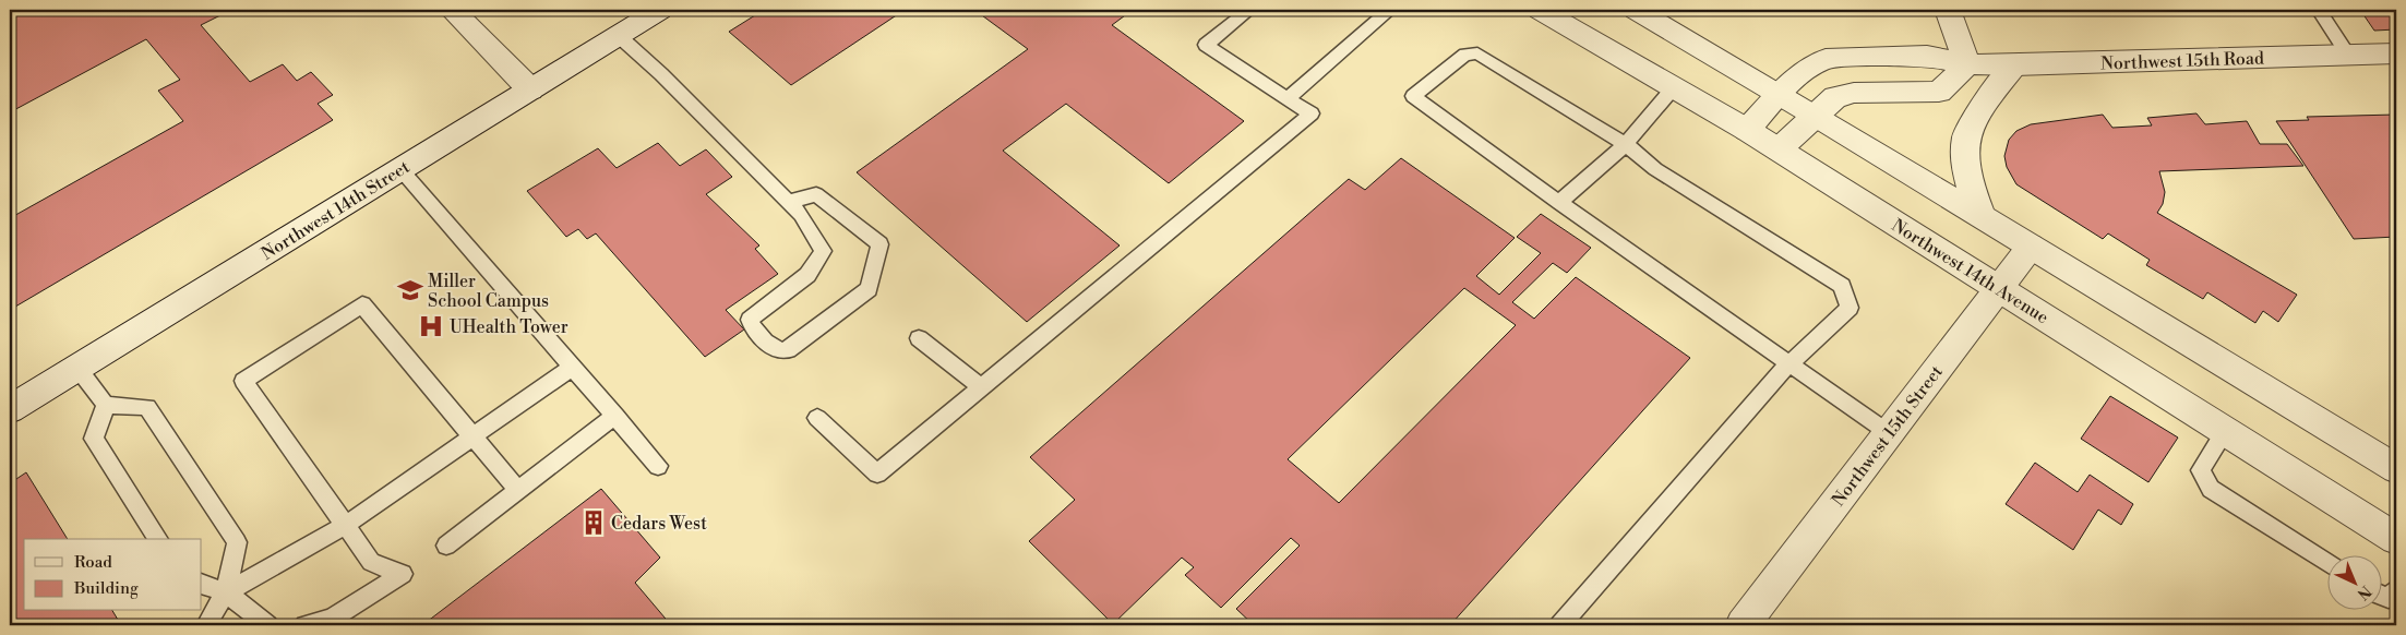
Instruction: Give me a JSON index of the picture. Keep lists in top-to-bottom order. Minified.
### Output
{"streets":{"street":["Northwest 15th Road","Northwest 14th Street","Northwest 14th Avenue","Northwest 15th Street"]},"crossings":[["Northwest 15th Road","Northwest 14th Avenue"],["Northwest 14th Avenue","Northwest 15th Street"]],"places":{"school or university":["Miller School Campus"],"hospital":["UHealth Tower"],"building":["Cedars West"]},"legend":["Road","Building"],"north":"bottom right"}
